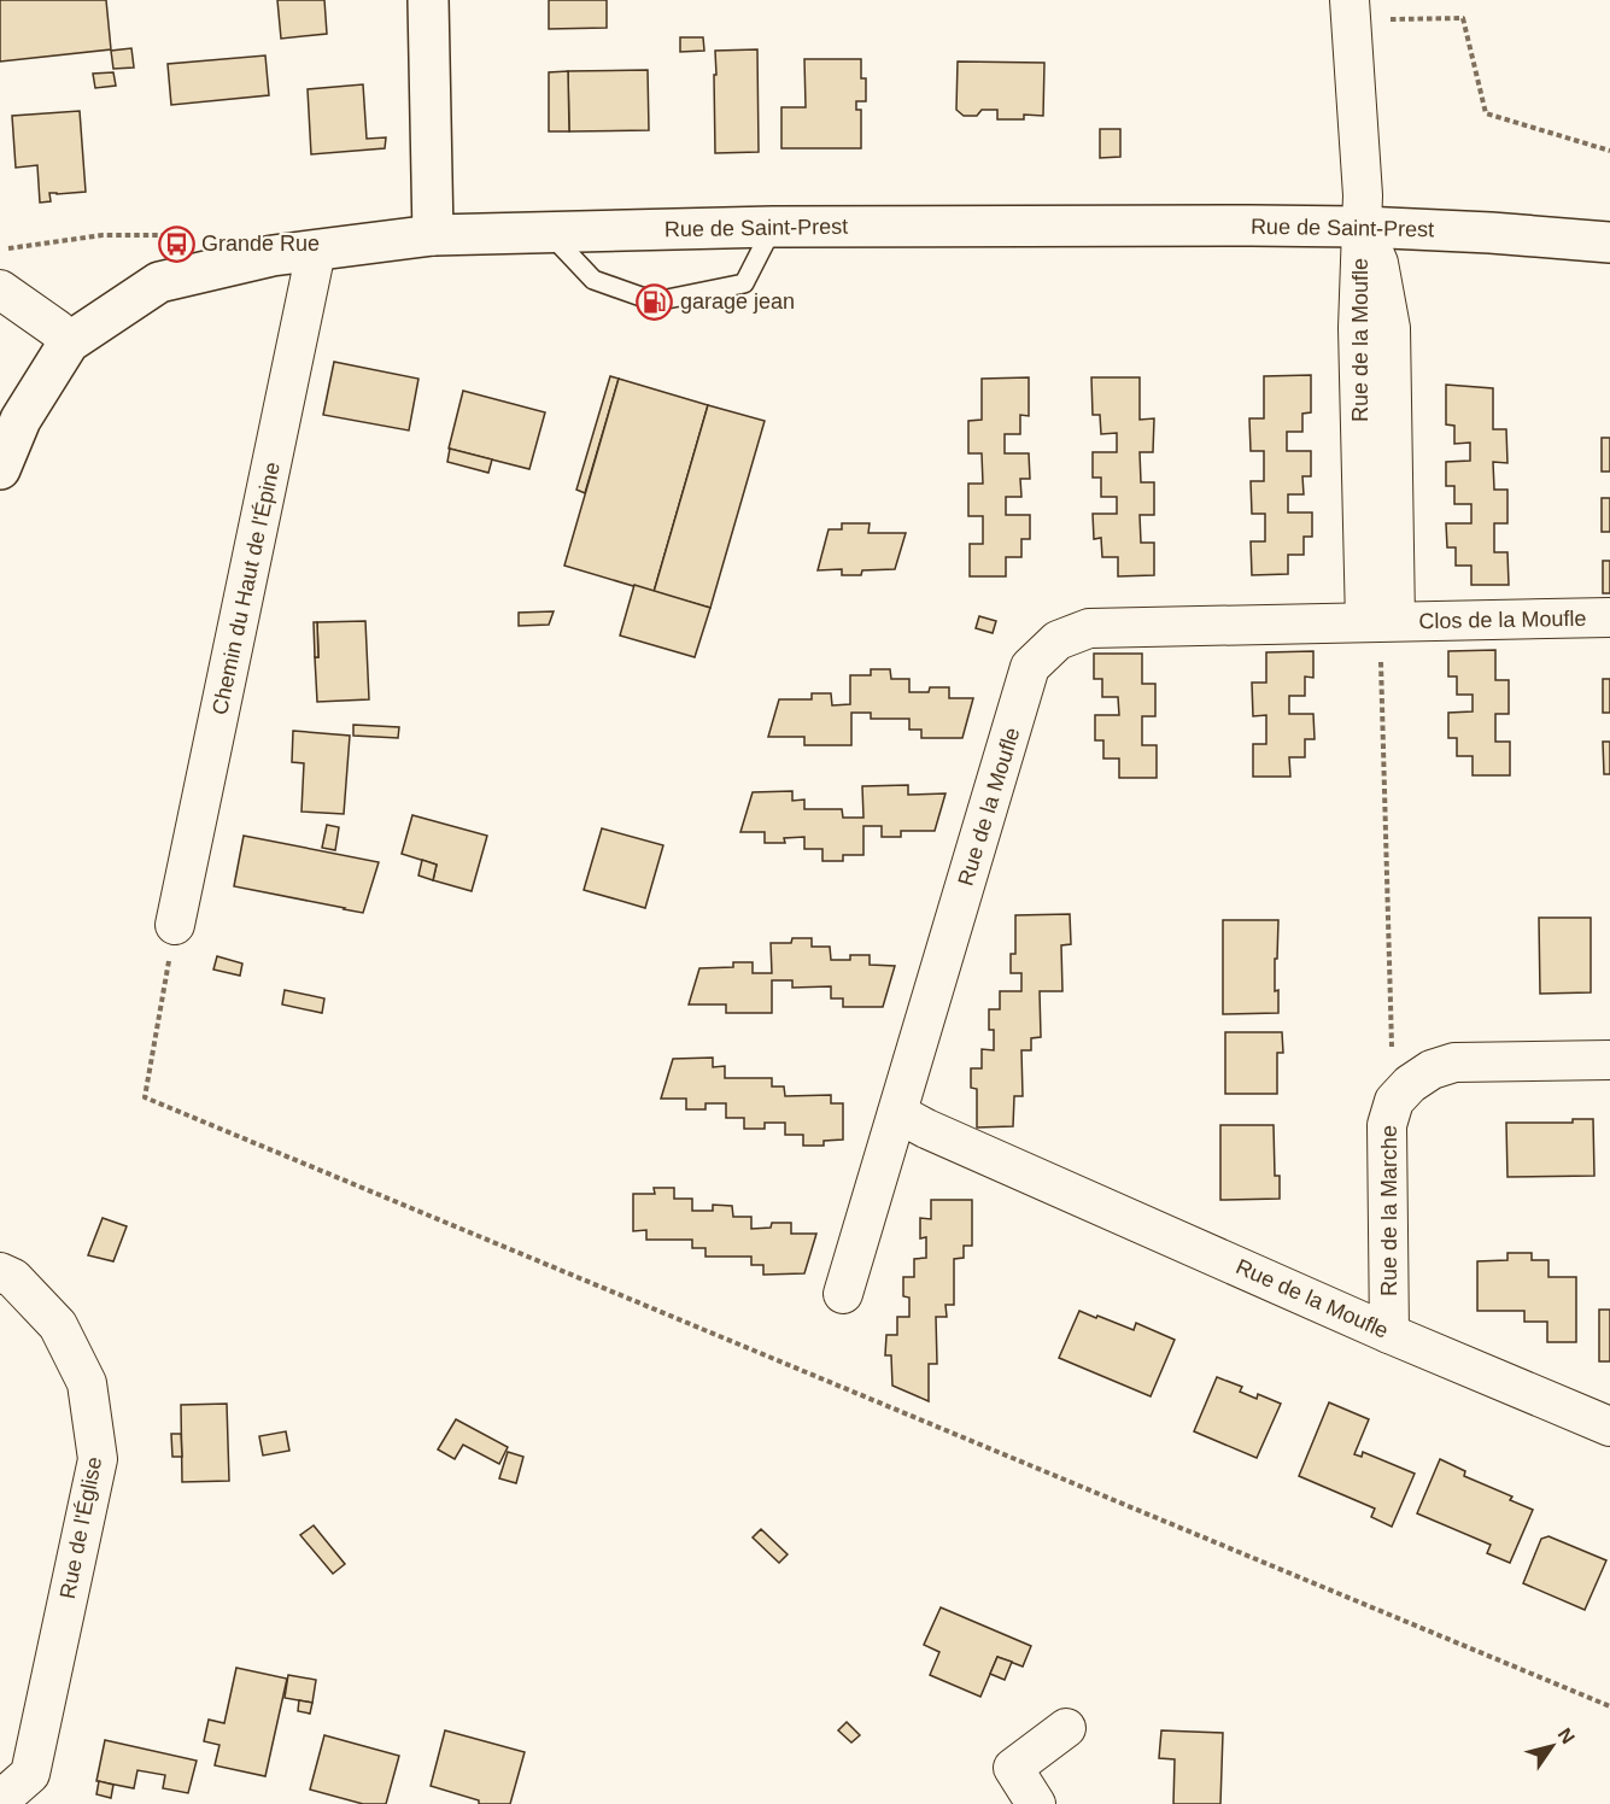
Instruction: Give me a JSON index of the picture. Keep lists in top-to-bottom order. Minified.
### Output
{"streets":{"main road":["Rue de Saint-Prest"],"street":["Rue de la Moufle","Chemin du Haut de l'Épine","Clos de la Moufle","Rue de la Marche","Rue de l'Église"]},"crossings":[["Rue de Saint-Prest","Rue de la Moufle"],["Rue de Saint-Prest","Chemin du Haut de l'Épine"],["Rue de la Moufle","Clos de la Moufle"],["Rue de la Moufle","Rue de la Marche"]],"places":{"bus stop":["Grande Rue"],"fuel station":["garage jean"]},"north":"top right"}
